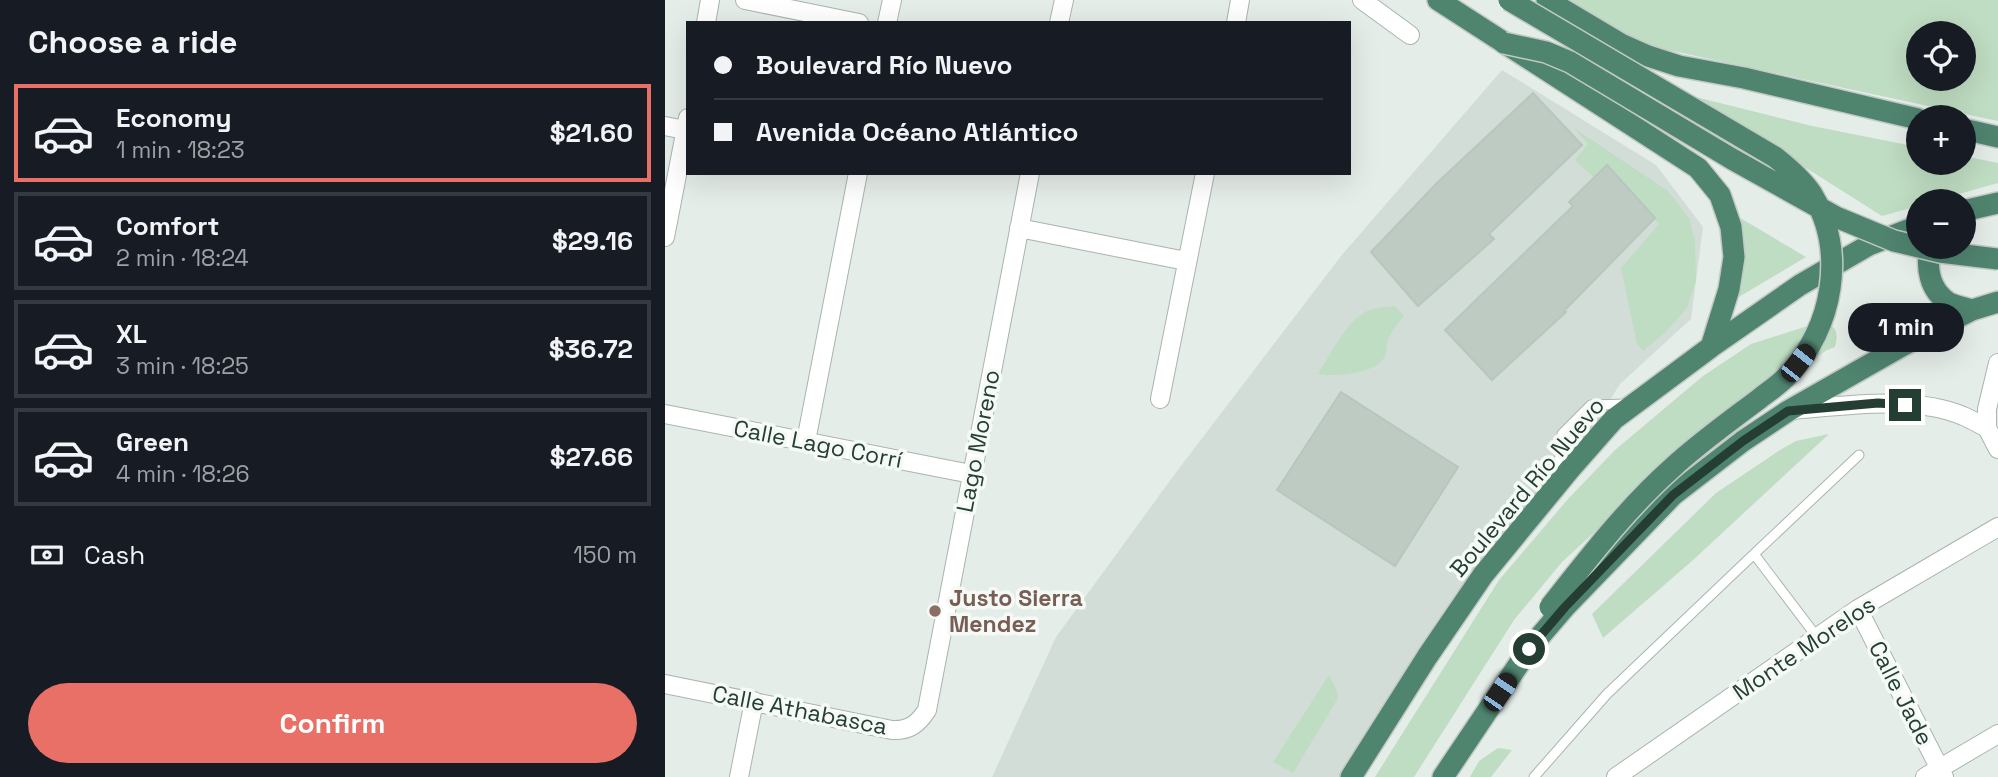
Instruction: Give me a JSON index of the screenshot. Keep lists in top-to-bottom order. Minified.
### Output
{"streets":{"highway":["Boulevard Río Nuevo"],"street":["Lago Moreno","Calle Lago Corrí","Monte Morelos","Calle Jade","Calle Athabasca"]},"crossings":[["Lago Moreno","Calle Lago Corrí"],["Lago Moreno","Calle Athabasca"],["Monte Morelos","Calle Jade"]],"places":["Justo Sierra Mendez"],"page":{"heading":"Choose a ride","map_buttons":["+","−"],"banner":["Boulevard Río Nuevo","Avenida Océano Atlántico"],"list":[{"name":"Economy","note":"1 min · 18:23","value":"$21.60"},{"name":"Comfort","note":"2 min · 18:24","value":"$29.16"},{"name":"XL","note":"3 min · 18:25","value":"$36.72"},{"name":"Green","note":"4 min · 18:26","value":"$27.66"}],"bubble":"1 min","pay":["Cash","150 m"],"buttons":"Confirm"}}
